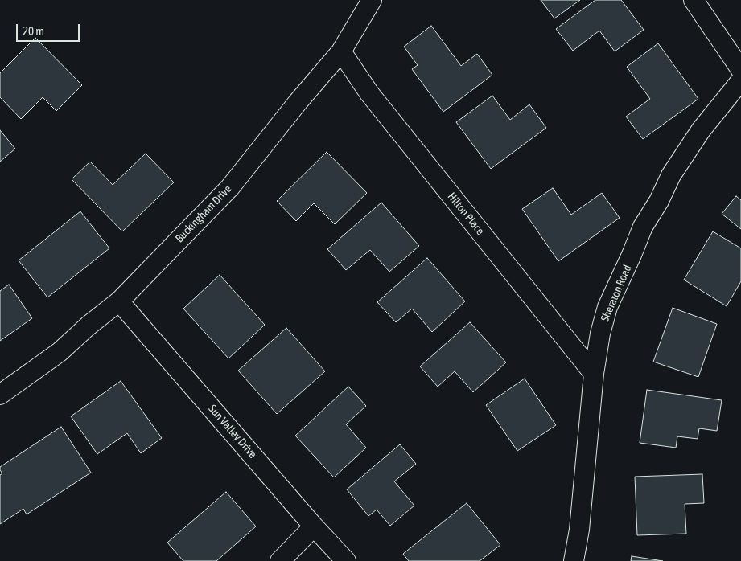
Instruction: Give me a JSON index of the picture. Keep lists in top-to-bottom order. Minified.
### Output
{"streets":{"street":["Buckingham Drive","Hilton Place","Sheraton Road","Sun Valley Drive"]},"crossings":[["Buckingham Drive","Hilton Place"],["Buckingham Drive","Sun Valley Drive"],["Hilton Place","Sheraton Road"]],"scale_bar":"20 m"}
